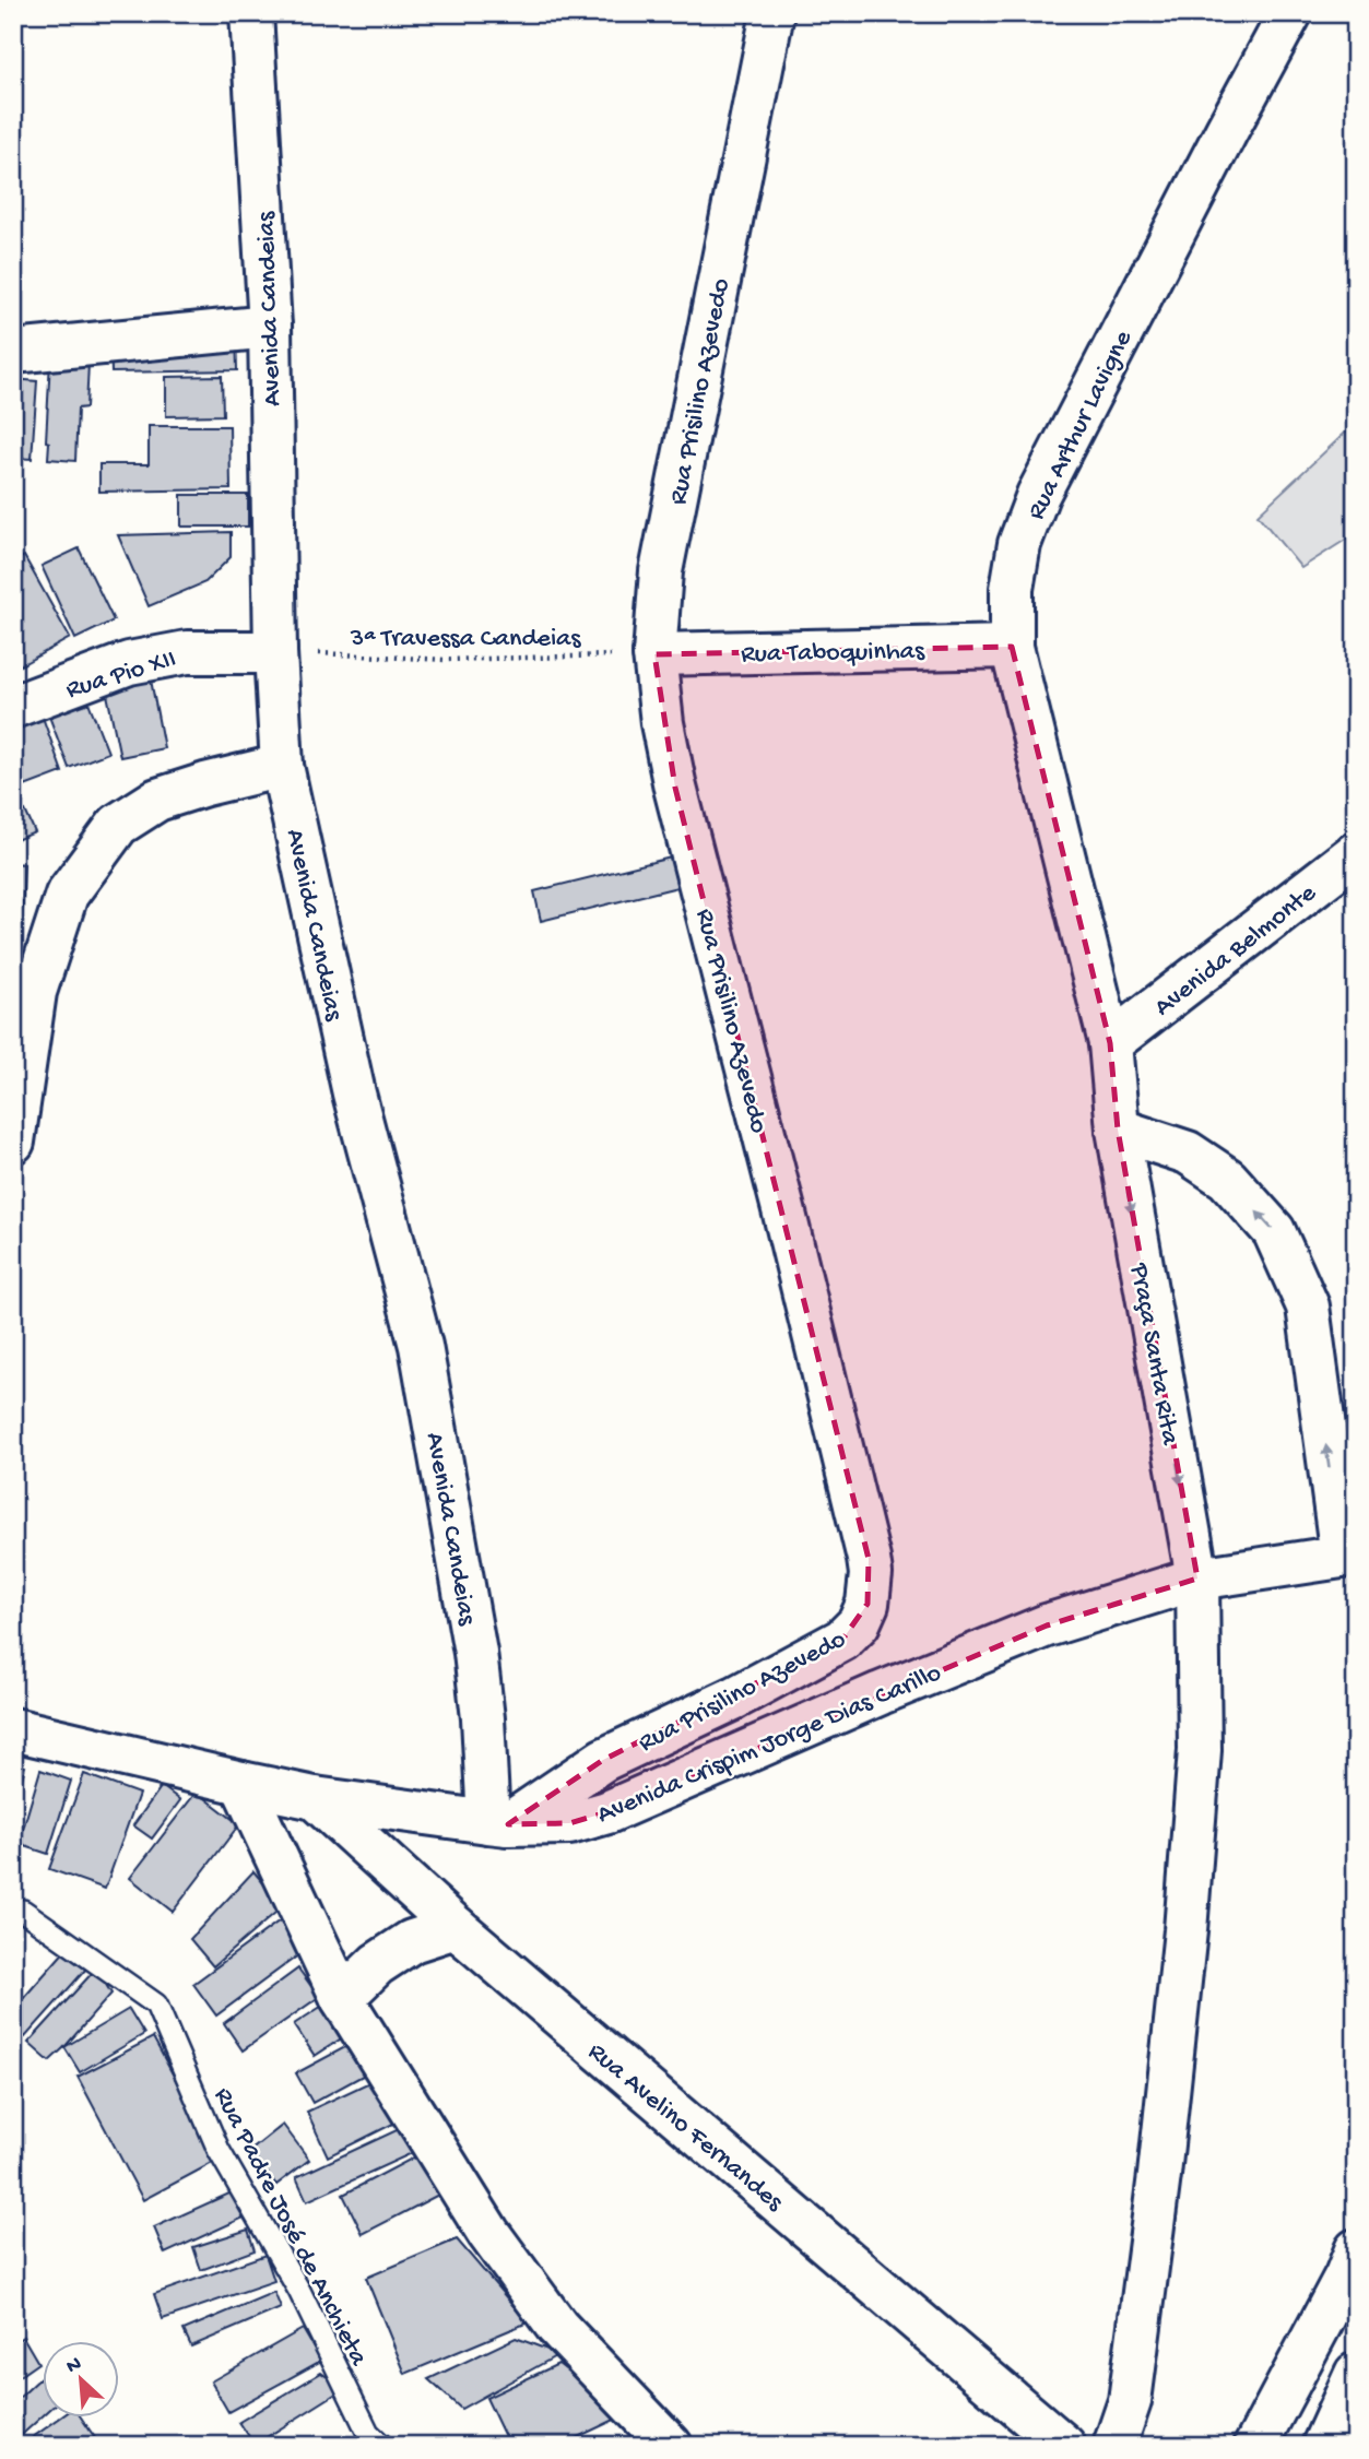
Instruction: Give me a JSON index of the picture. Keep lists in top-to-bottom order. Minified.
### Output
{"streets":{"street":["Avenida Candeias","Rua Prisilino Azevedo","Rua Arthur Lavigne","Rua Taboquinhas","Rua Pio XII","Avenida Belmonte","Praça Santa Rita","Avenida Crispim Jorge Dias Carillo","Rua Avelino Fernandes"],"lane":["Rua Padre José de Anchieta"],"path":["3ª Travessa Candeias"]},"crossings":[["Avenida Candeias","Rua Prisilino Azevedo"],["Avenida Candeias","3ª Travessa Candeias"],["Avenida Candeias","Rua Pio XII"],["Avenida Candeias","Avenida Crispim Jorge Dias Carillo"],["Rua Prisilino Azevedo","3ª Travessa Candeias"],["Rua Prisilino Azevedo","Rua Taboquinhas"],["Rua Prisilino Azevedo","Avenida Crispim Jorge Dias Carillo"],["Rua Arthur Lavigne","Rua Taboquinhas"],["Rua Arthur Lavigne","Avenida Belmonte"],["Rua Arthur Lavigne","Praça Santa Rita"],["3ª Travessa Candeias","Rua Taboquinhas"],["3ª Travessa Candeias","Rua Pio XII"],["Avenida Belmonte","Praça Santa Rita"],["Praça Santa Rita","Avenida Crispim Jorge Dias Carillo"],["Avenida Crispim Jorge Dias Carillo","Rua Avelino Fernandes"]],"one_way":["Praça Santa Rita"],"north":"top left"}
